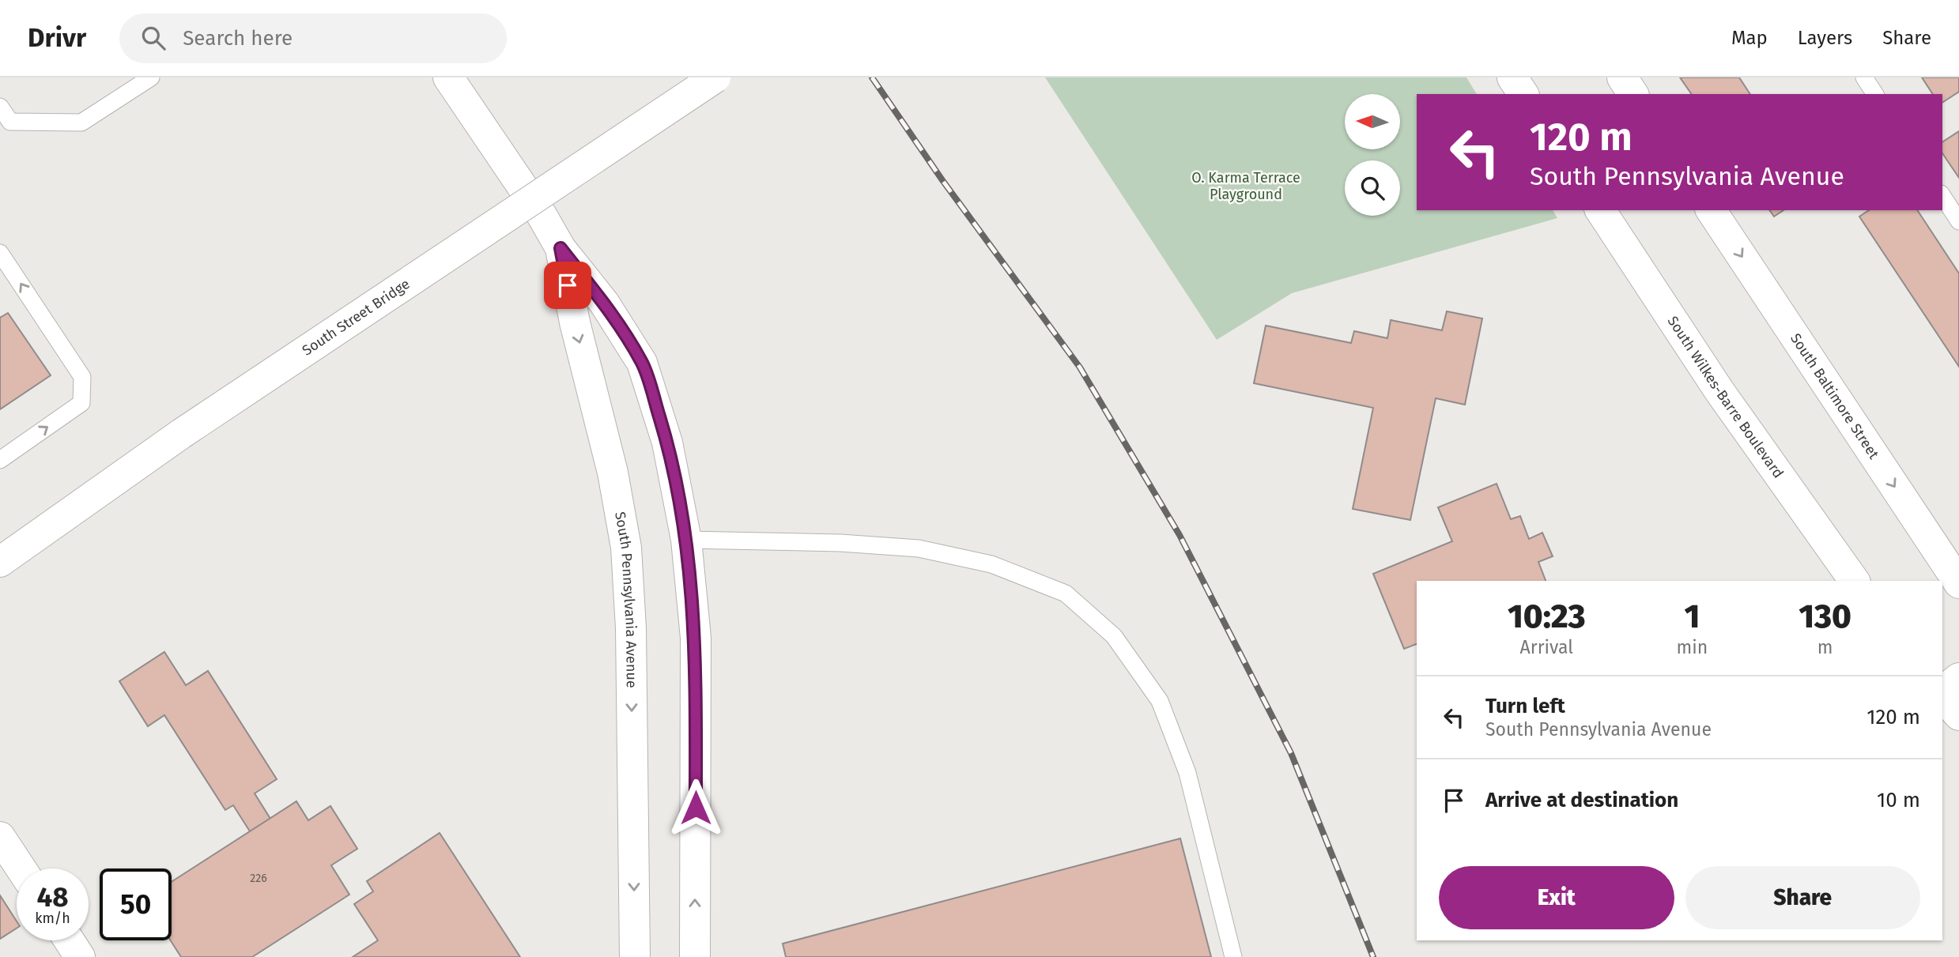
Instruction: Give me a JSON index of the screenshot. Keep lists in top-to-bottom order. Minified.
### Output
{"streets":{"main road":["South Street Bridge","South Baltimore Street","South Wilkes-Barre Boulevard","South Pennsylvania Avenue"]},"one_way":["South Baltimore Street"],"parks":["O. Karma Terrace Playground"],"house_numbers":["226"],"north":"left","page":{"header":"Drivr","search":"Search here","nav":["Map","Layers","Share"],"turn":["120 m","South Pennsylvania Avenue"],"eta":["10:23","Arrival","1","min","130","m"],"list":[{"name":"Turn left","note":"South Pennsylvania Avenue","value":"120 m"},{"name":"Arrive at destination","value":"10 m"}],"buttons":["Exit","Share"],"speed":"48 km/h","limit":"50"}}
